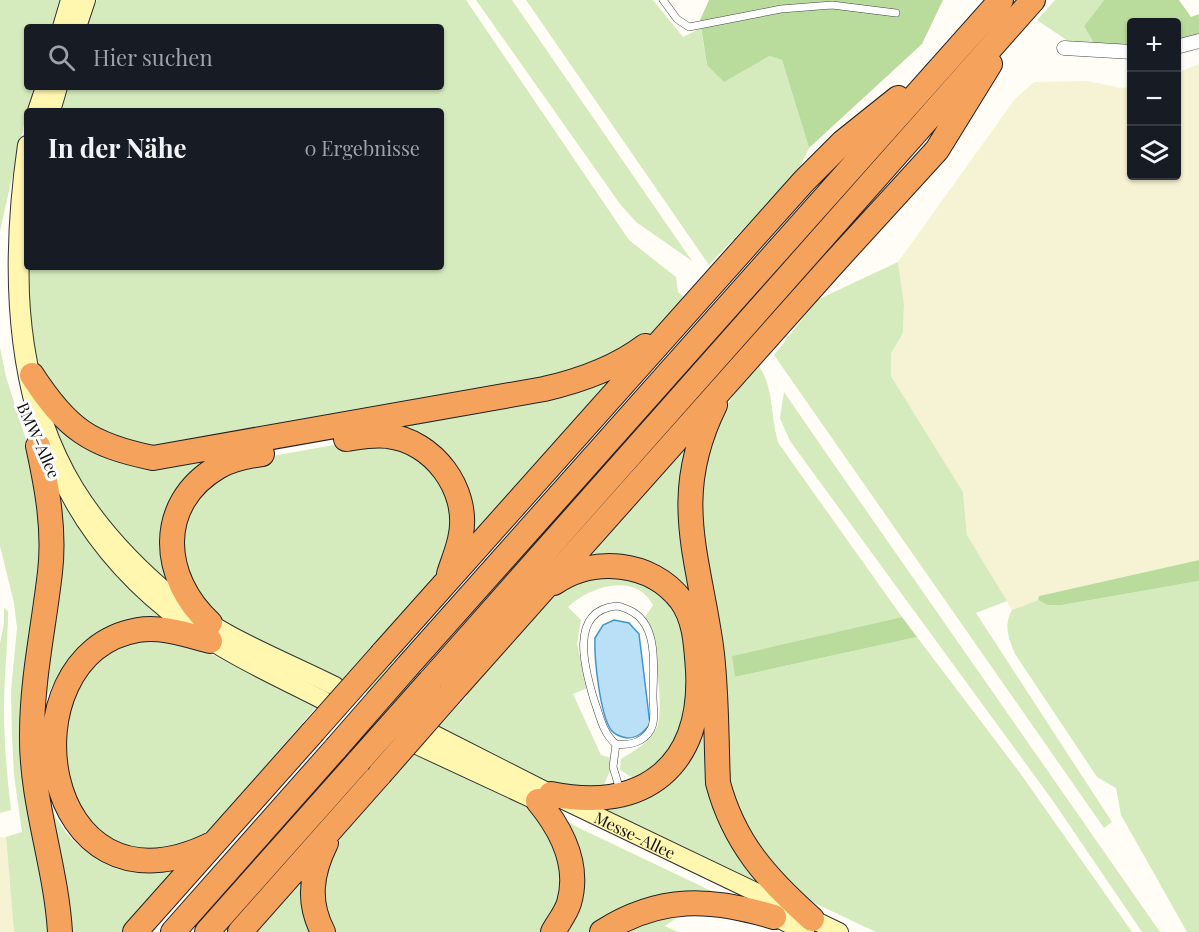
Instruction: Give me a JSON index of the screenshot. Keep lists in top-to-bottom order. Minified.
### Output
{"streets":{"main road":["BMW-Allee","Messe-Allee"]},"page":{"map_buttons":["+","−"],"search":"Hier suchen","heading":["In der Nähe","0 Ergebnisse"]}}
